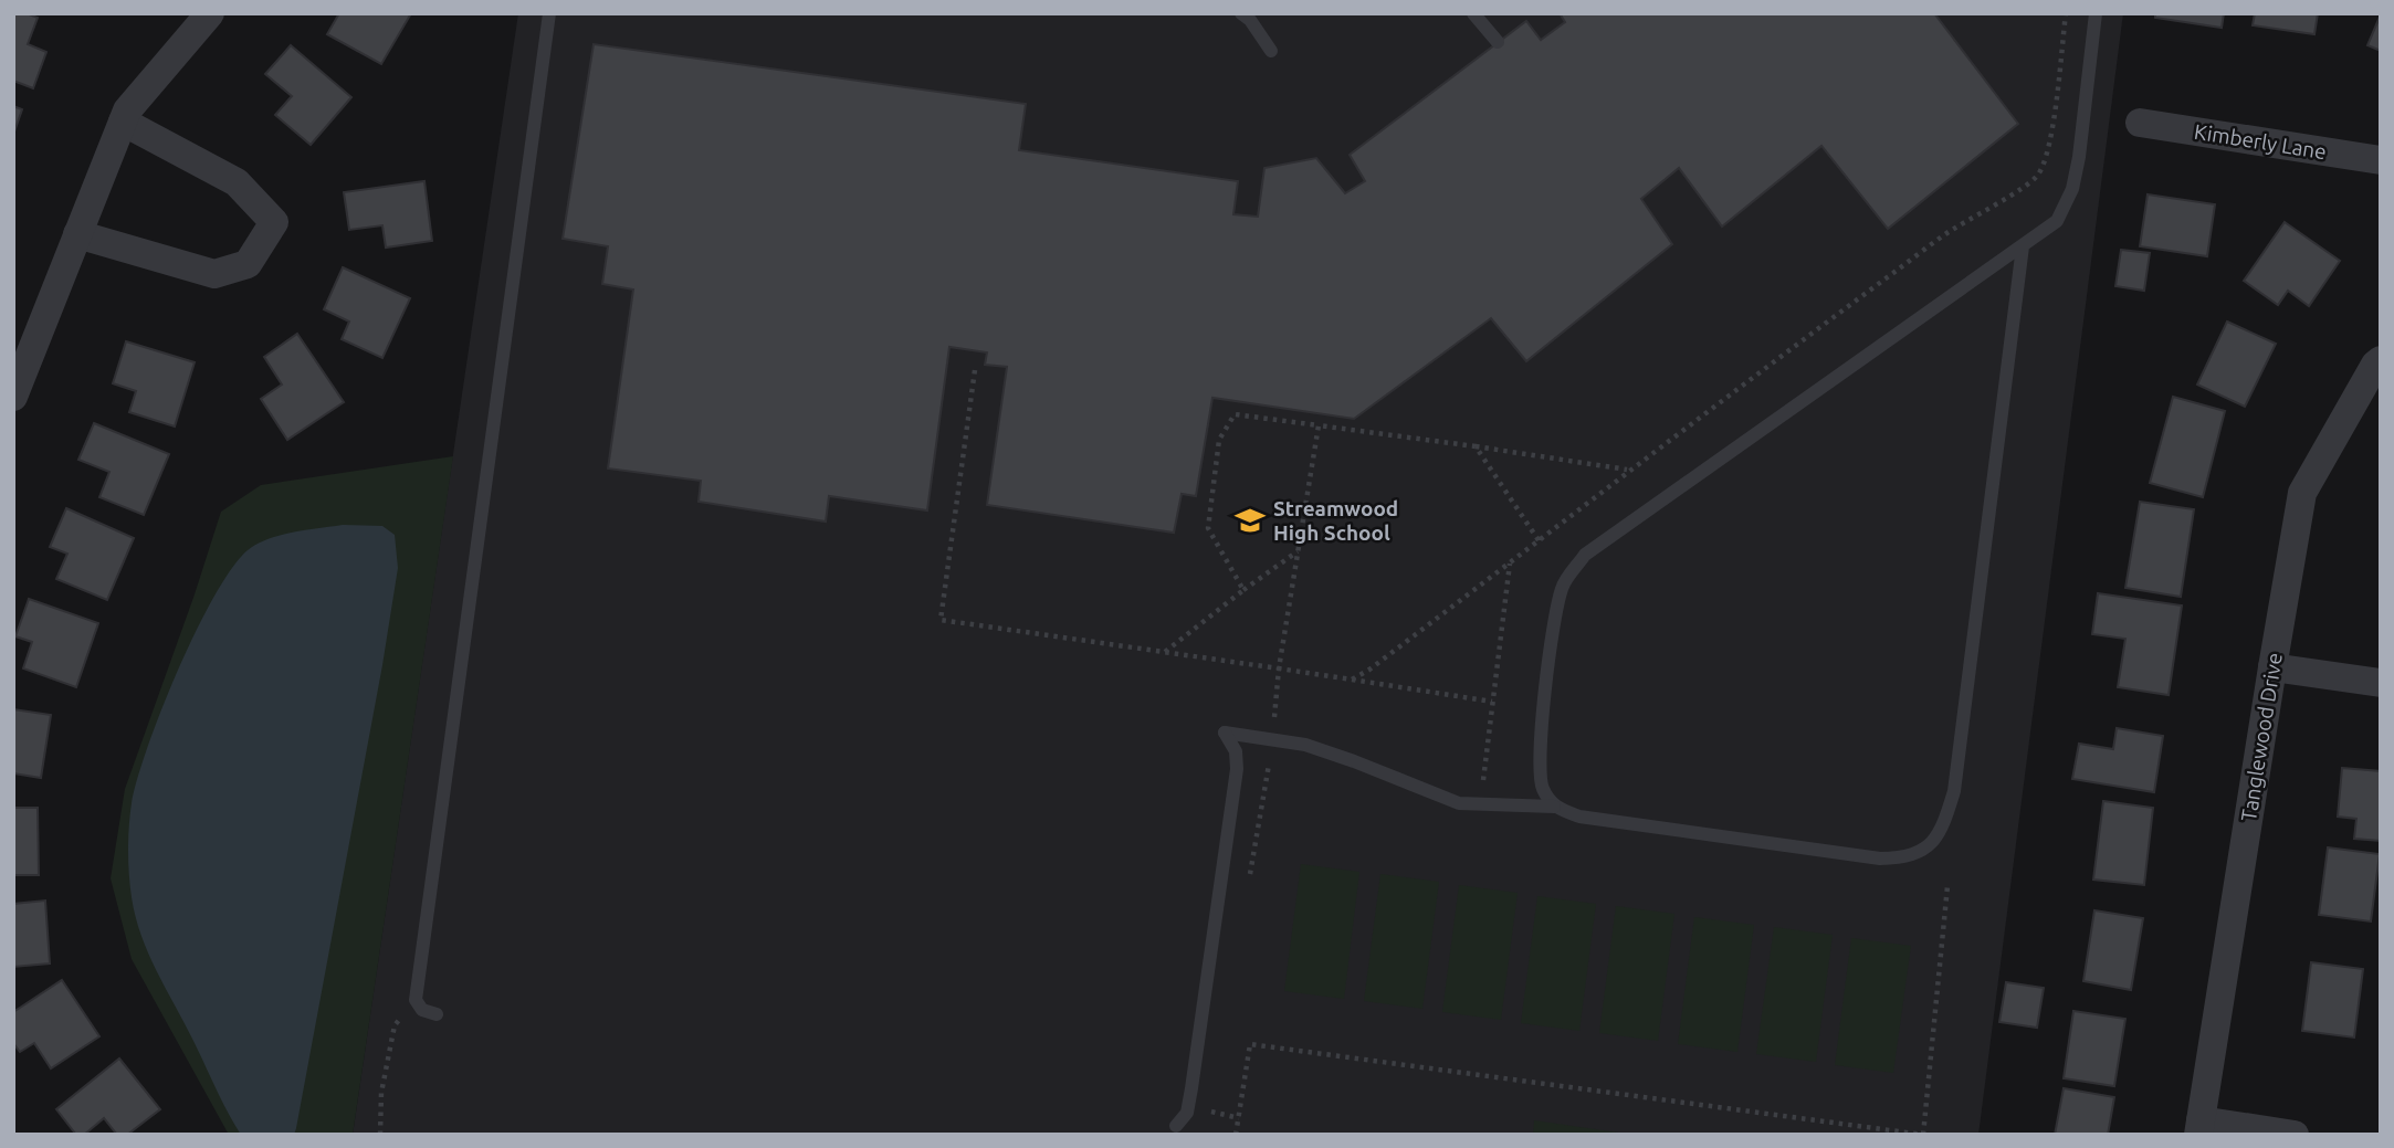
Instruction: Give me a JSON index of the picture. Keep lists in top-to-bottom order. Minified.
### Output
{"streets":{"street":["Kimberly Lane","Tanglewood Drive"]},"places":{"school or university":["Streamwood High School"]}}
